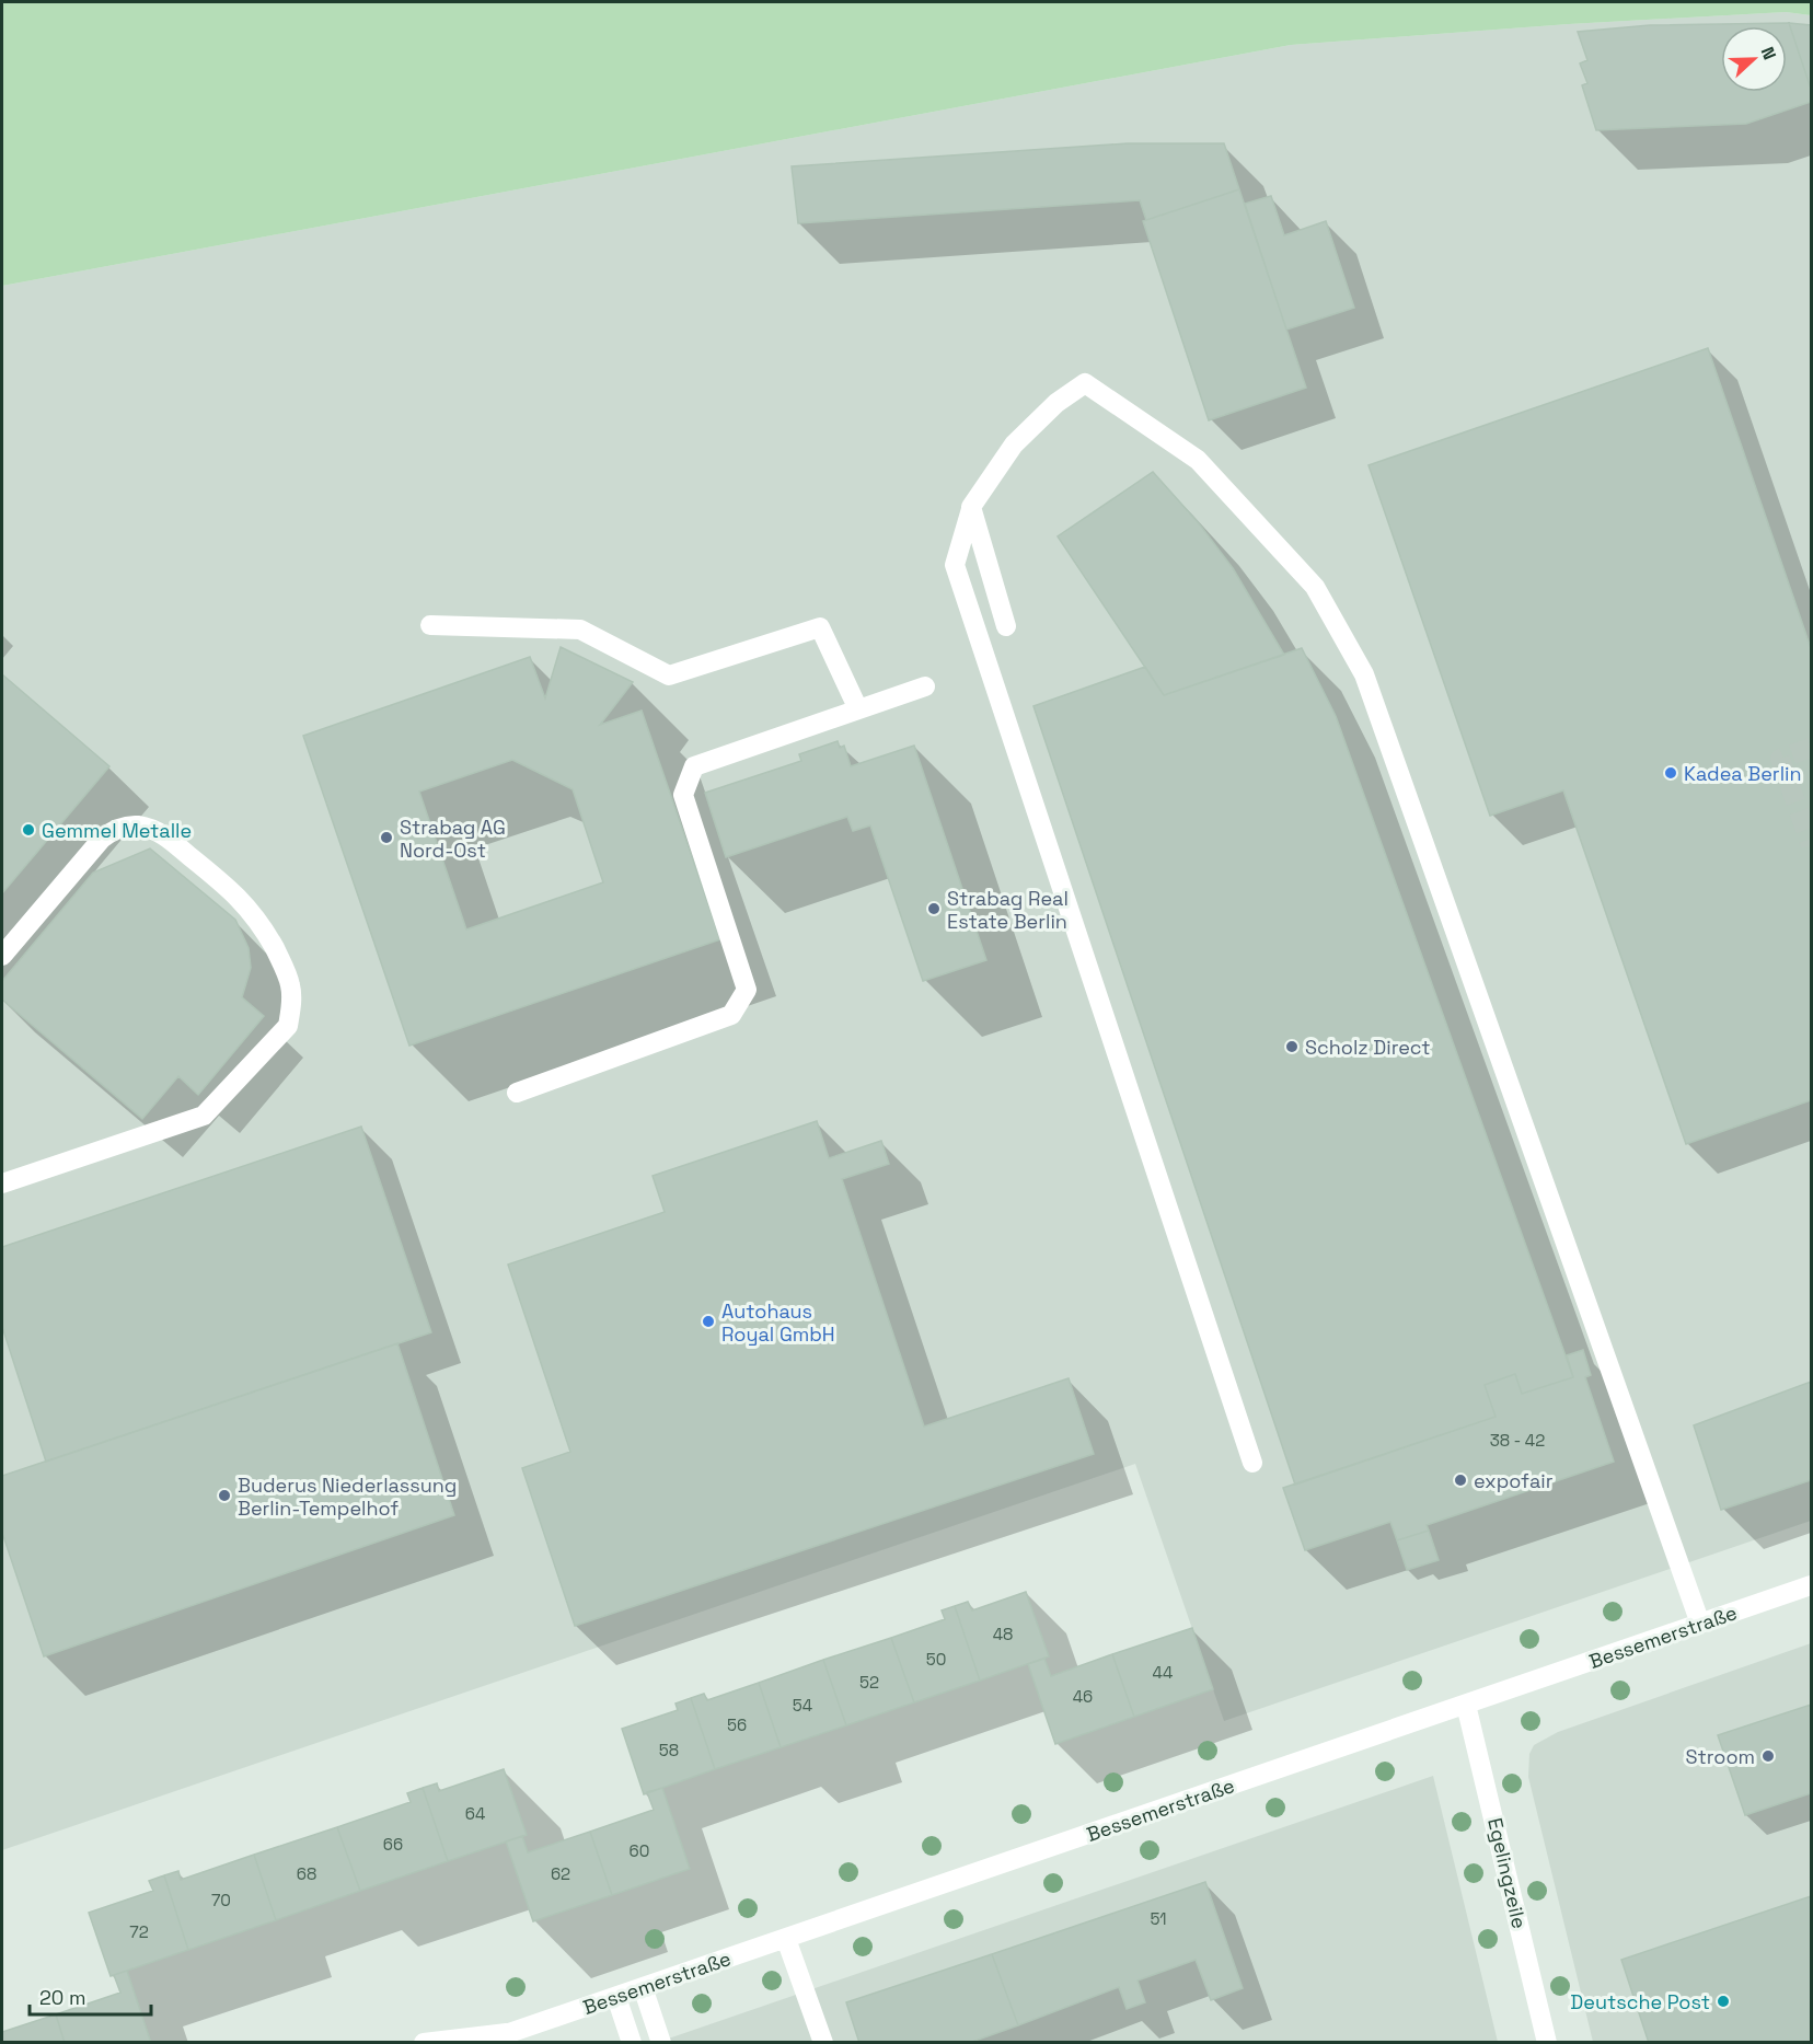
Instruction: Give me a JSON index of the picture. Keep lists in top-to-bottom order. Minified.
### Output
{"streets":{"street":["Bessemerstraße","Egelingzeile"]},"crossings":[["Bessemerstraße","Egelingzeile"]],"places":["Kadea Berlin","Gemmel Metalle","Strabag AG Nord-Ost","Strabag Real Estate Berlin","Scholz Direct","Autohaus Royal GmbH","expofair","Buderus Niederlassung Berlin-Tempelhof","Stroom","Deutsche Post"],"house_numbers":["38 - 42","48","50","44","52","46","54","56","58","64","66","60","68","62","70","51","72"],"scale_bar":"20 m","north":"right"}
